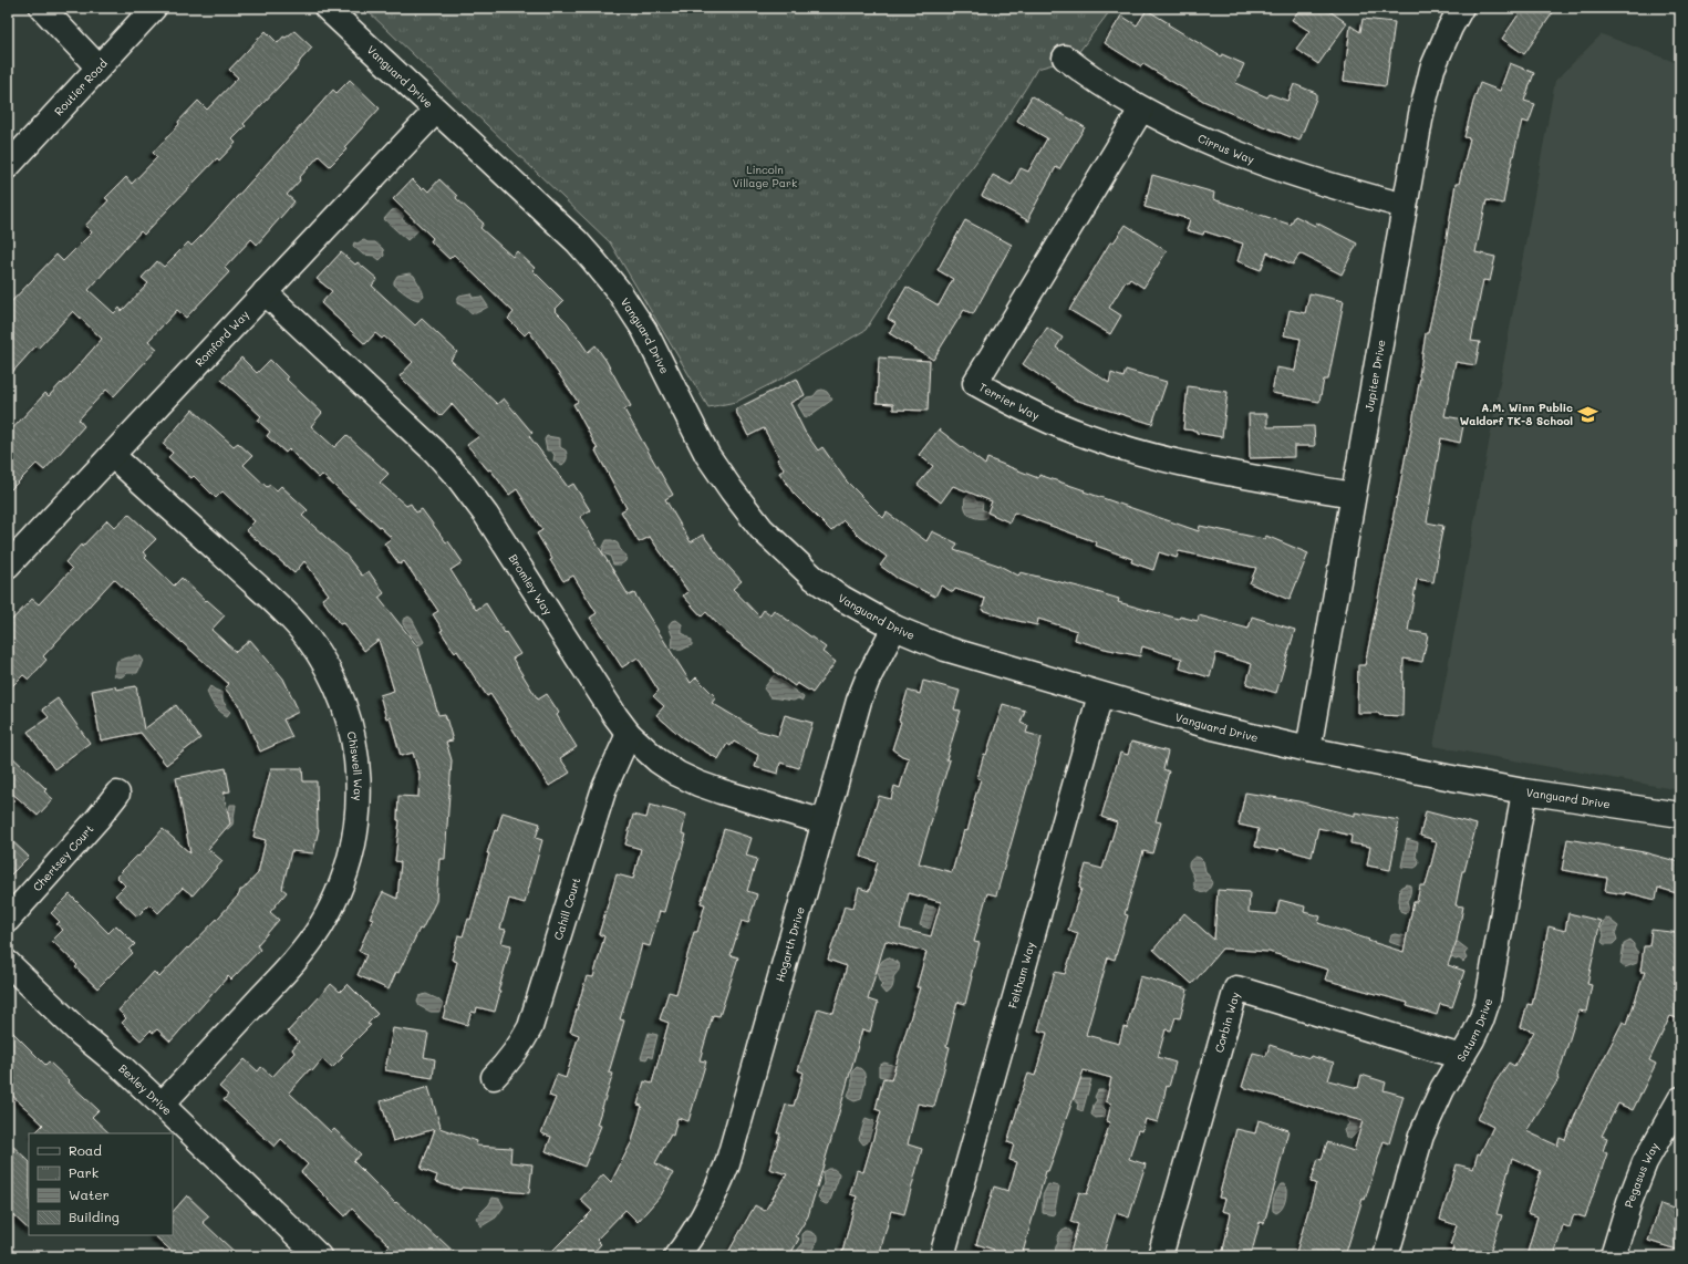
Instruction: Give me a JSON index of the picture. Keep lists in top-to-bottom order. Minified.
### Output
{"streets":{"street":["Vanguard Drive","Routier Road","Cirrus Way","Romford Way","Jupiter Drive","Terrier Way","Bromley Way","Chiswell Way","Chertsey Court","Cahill Court","Hogarth Drive","Feltham Way","Corbin Way","Saturn Drive","Bexley Drive","Pegasus Way"]},"crossings":[["Vanguard Drive","Romford Way"],["Vanguard Drive","Jupiter Drive"],["Vanguard Drive","Hogarth Drive"],["Vanguard Drive","Feltham Way"],["Vanguard Drive","Saturn Drive"],["Cirrus Way","Jupiter Drive"],["Cirrus Way","Terrier Way"],["Romford Way","Bromley Way"],["Romford Way","Chiswell Way"],["Jupiter Drive","Terrier Way"],["Bromley Way","Cahill Court"],["Bromley Way","Hogarth Drive"],["Chiswell Way","Bexley Drive"],["Corbin Way","Saturn Drive"]],"parks":["Lincoln Village Park"],"places":{"school or university":["A.M. Winn Public Waldorf TK-8 School"]},"legend":["Road","Park","Water","Building"]}
